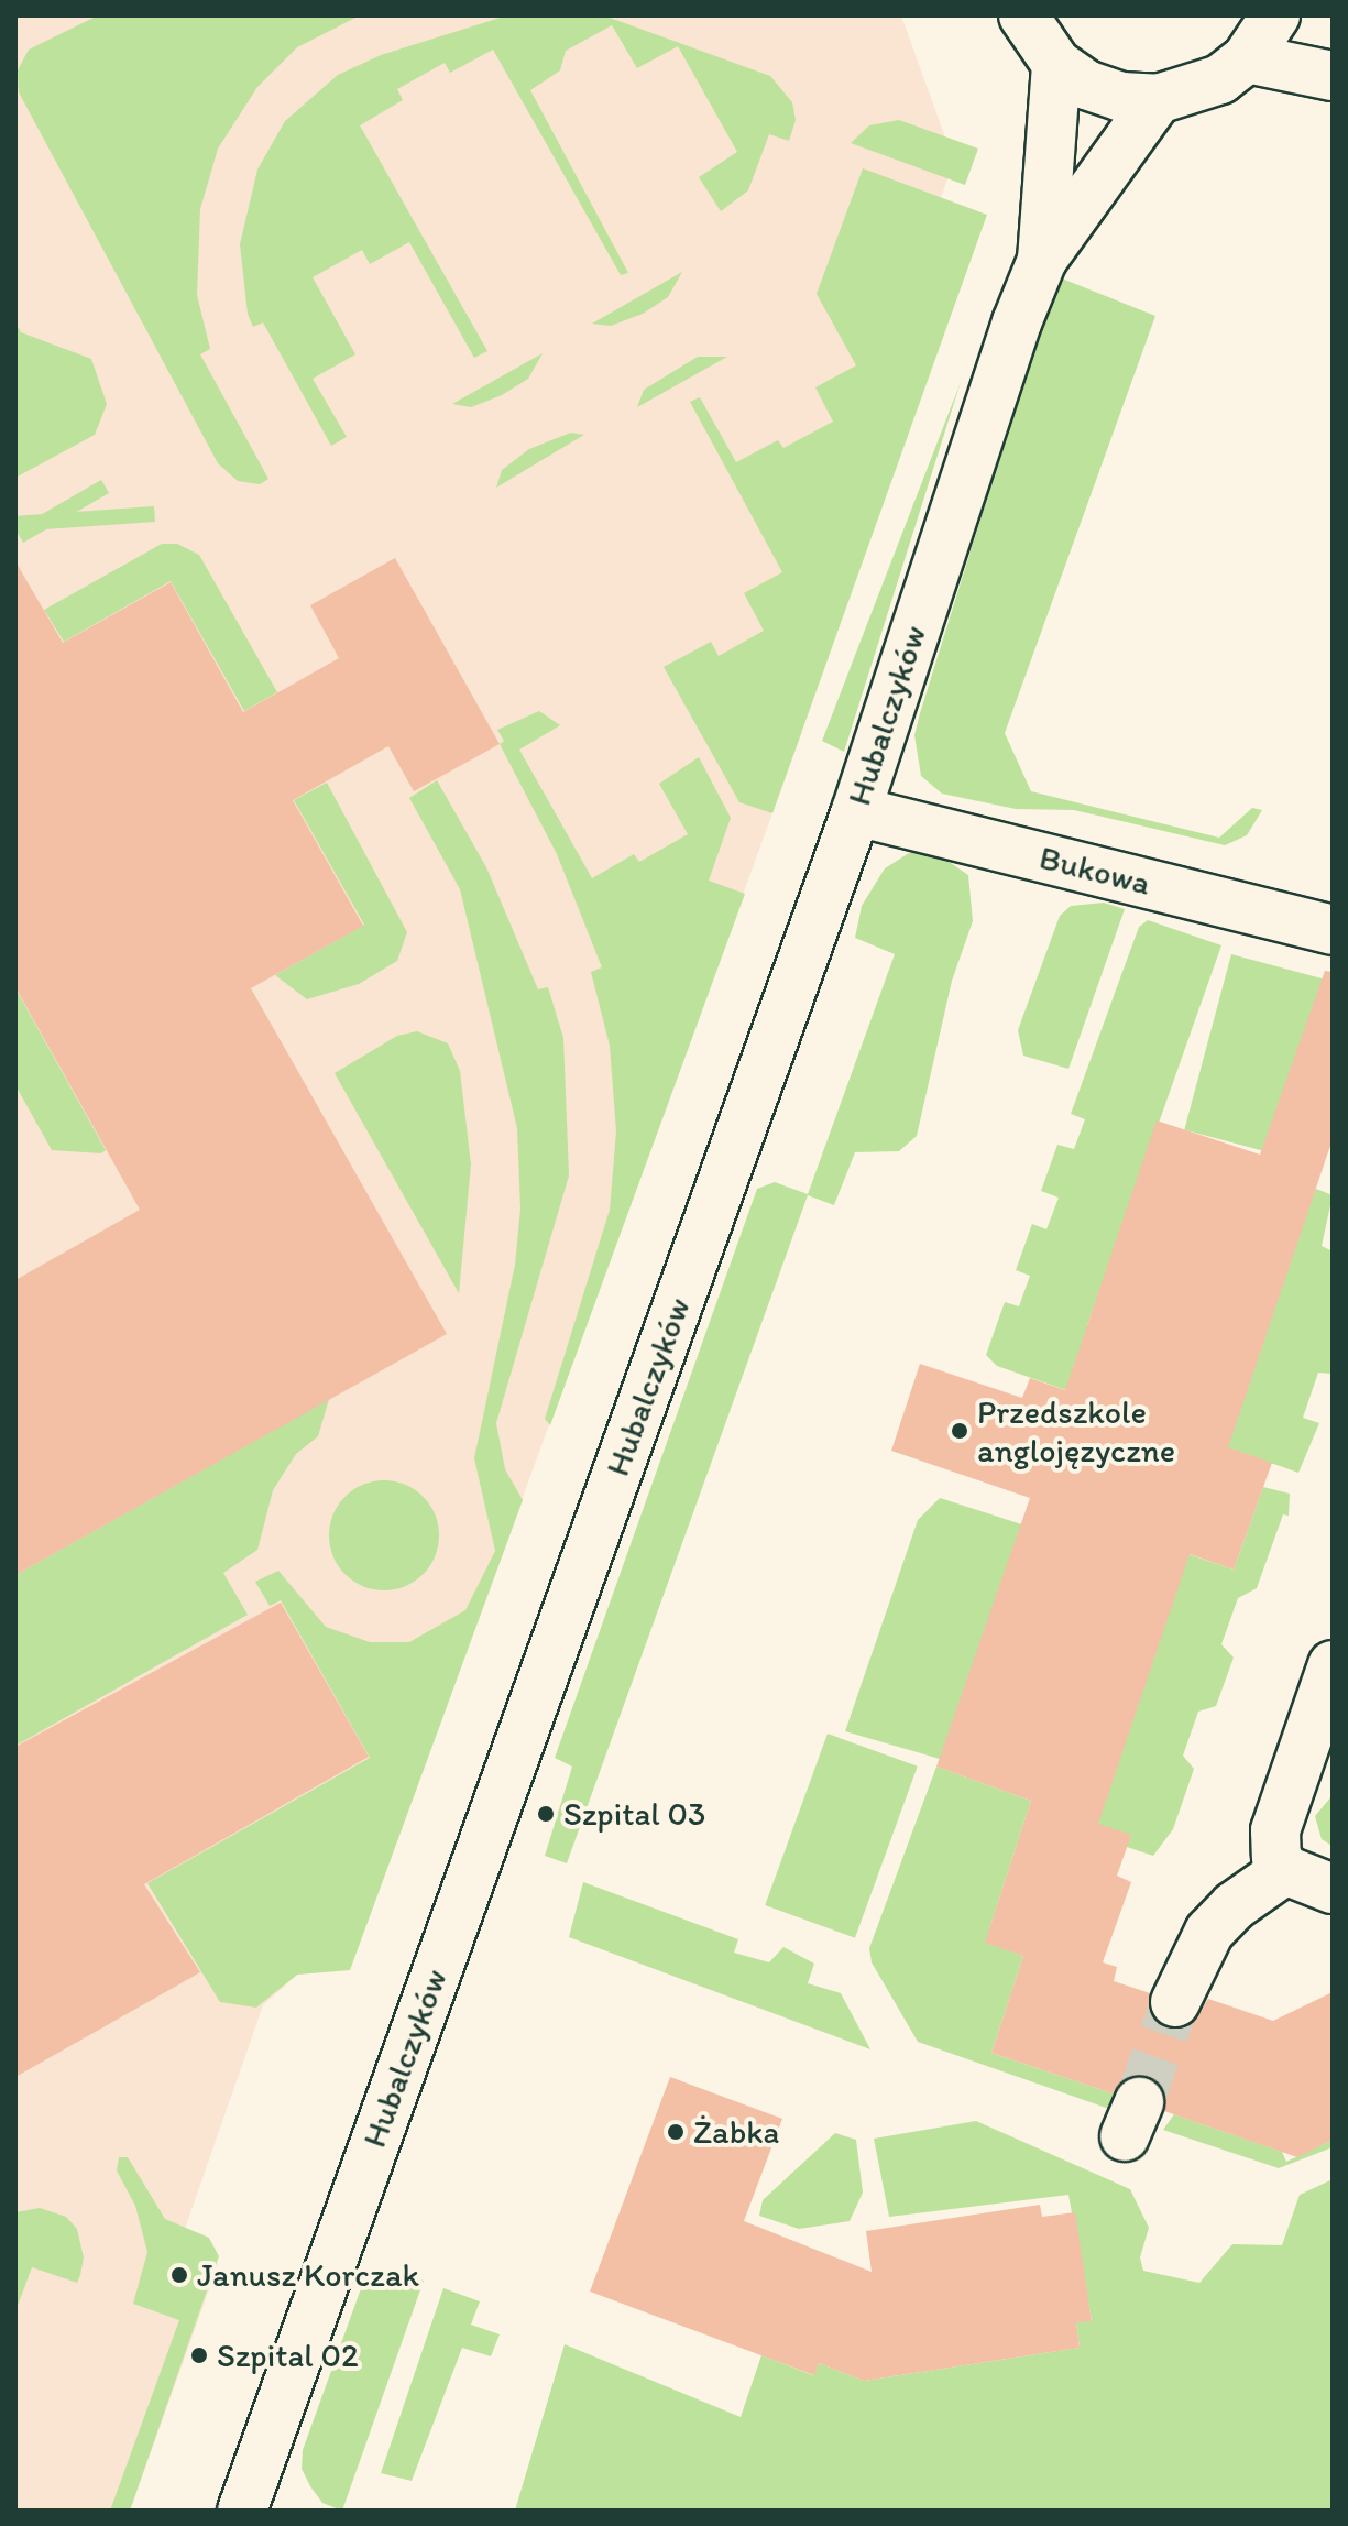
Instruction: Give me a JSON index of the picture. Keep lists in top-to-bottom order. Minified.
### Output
{"streets":{"street":["Hubalczyków","Bukowa"]},"crossings":[["Hubalczyków","Bukowa"]],"places":["Przedszkole anglojęzyczne","Szpital 03","Żabka","Janusz Korczak","Szpital 02"]}
